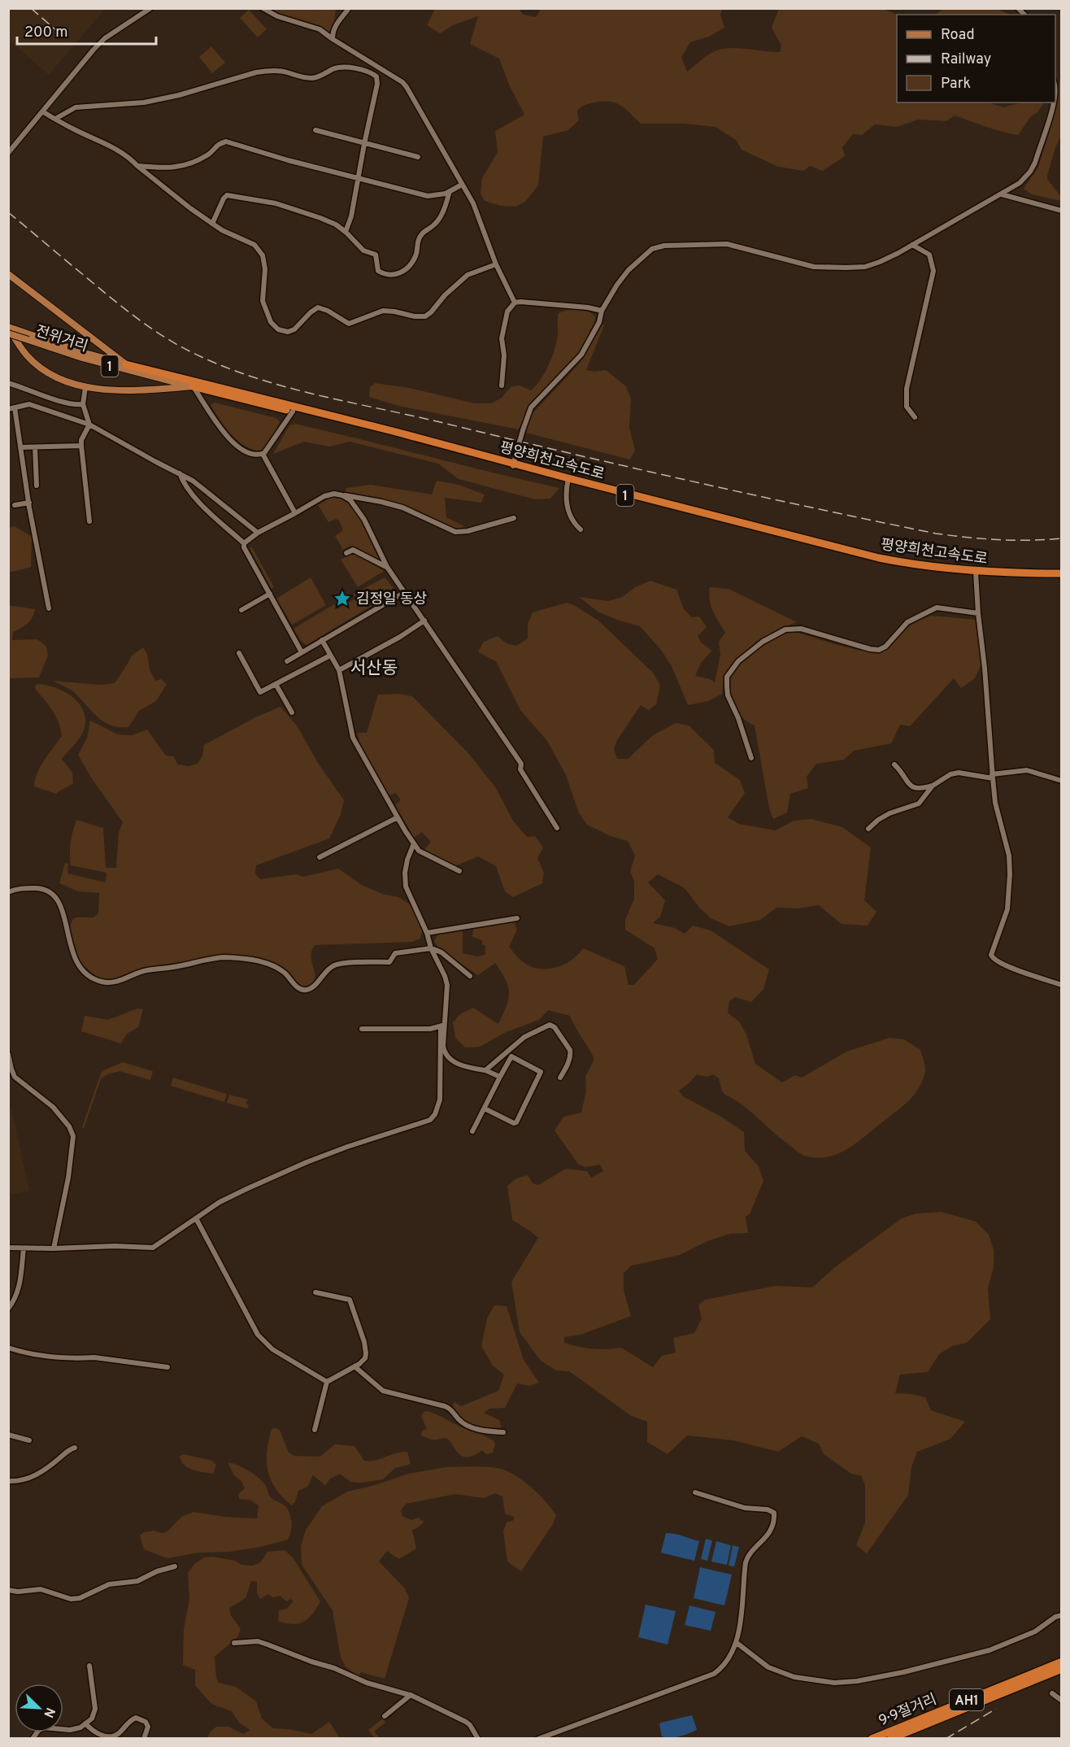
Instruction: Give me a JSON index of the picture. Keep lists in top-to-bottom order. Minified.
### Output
{"streets":{"highway":["1","평양희천고속도로","AH1","9·9절거리"],"main road":["전위거리"]},"crossings":[["전위거리","평양희천고속도로"]],"districts":["서산동"],"places":{"place":["김정일 동상"]},"legend":["Road","Railway","Park"],"scale_bar":"200 m","north":"bottom right"}
